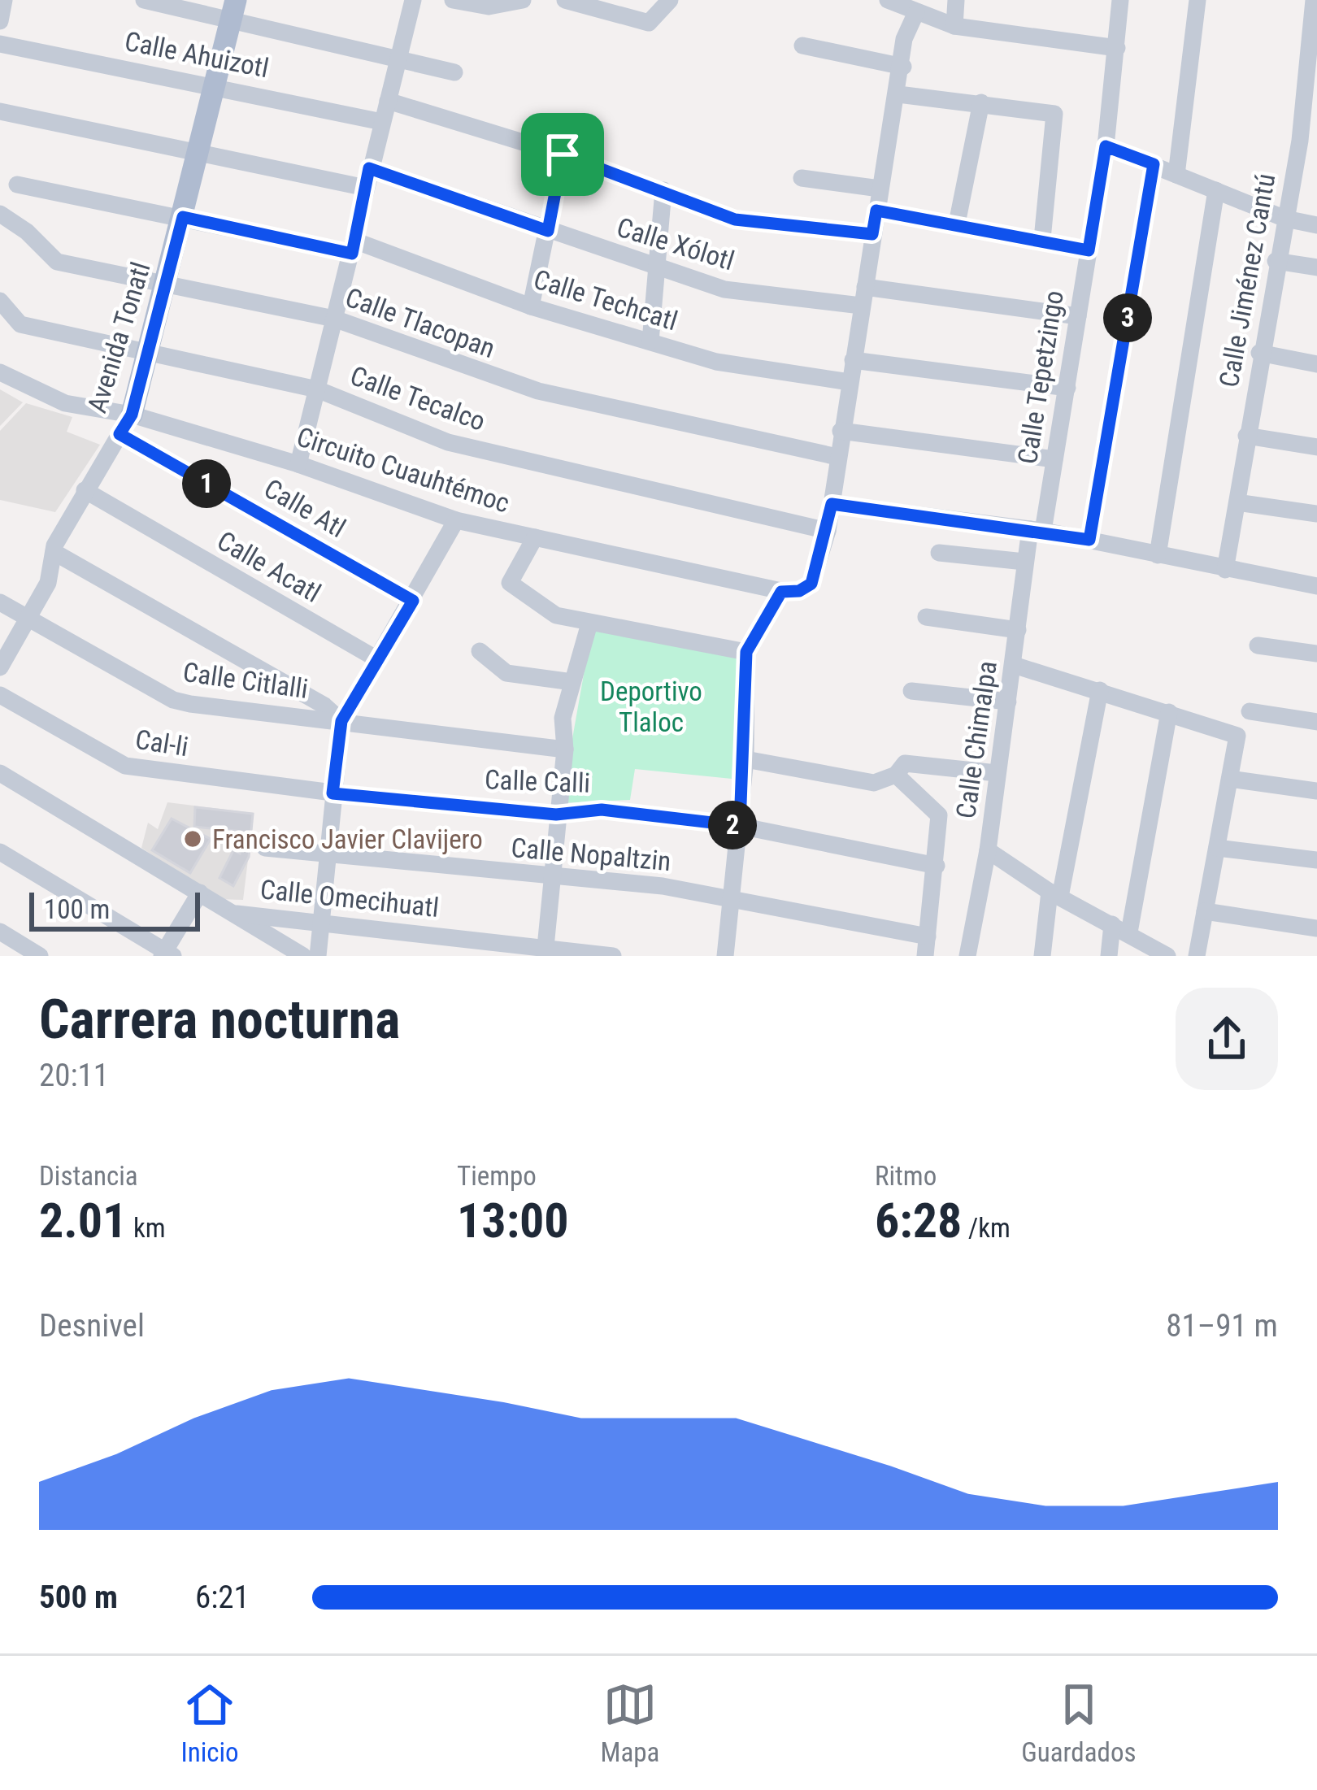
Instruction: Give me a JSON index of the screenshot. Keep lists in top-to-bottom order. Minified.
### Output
{"streets":{"main road":["Avenida Tonatl"],"street":["Calle Ahuizotl","Calle Xólotl","Calle Jiménez Cantú","Calle Techcatl","Calle Tlacopan","Calle Tepetzingo","Calle Tecalco","Circuito Cuauhtémoc","Calle Atl","Calle Acatl","Calle Citlalli","Calle Chimalpa","Cal-li","Calle Calli","Calle Nopaltzin","Calle Omecihuatl"]},"crossings":[["Calle Ahuizotl","Avenida Tonatl"],["Calle Xólotl","Calle Tepetzingo"],["Calle Techcatl","Avenida Tonatl"],["Calle Tlacopan","Avenida Tonatl"],["Avenida Tonatl","Calle Tecalco"],["Avenida Tonatl","Circuito Cuauhtémoc"],["Avenida Tonatl","Calle Atl"],["Avenida Tonatl","Calle Acatl"],["Avenida Tonatl","Calle Citlalli"],["Calle Tepetzingo","Calle Chimalpa"],["Circuito Cuauhtémoc","Calle Atl"],["Cal-li","Calle Calli"]],"parks":["Deportivo Tlaloc"],"places":["Francisco Javier Clavijero"],"scale_bar":"100 m","page":{"pins":["3","1","2"],"scale":"100 m","heading":["Carrera nocturna","20:11"],"stats":[["Distancia","2.01 km"],["Tiempo","13:00"],["Ritmo","6:28 /km"]],"chart":["Desnivel","81–91 m"],"list":[{"name":"500 m","note":"6:21"}],"tabs":["Inicio","Mapa","Guardados"]}}
